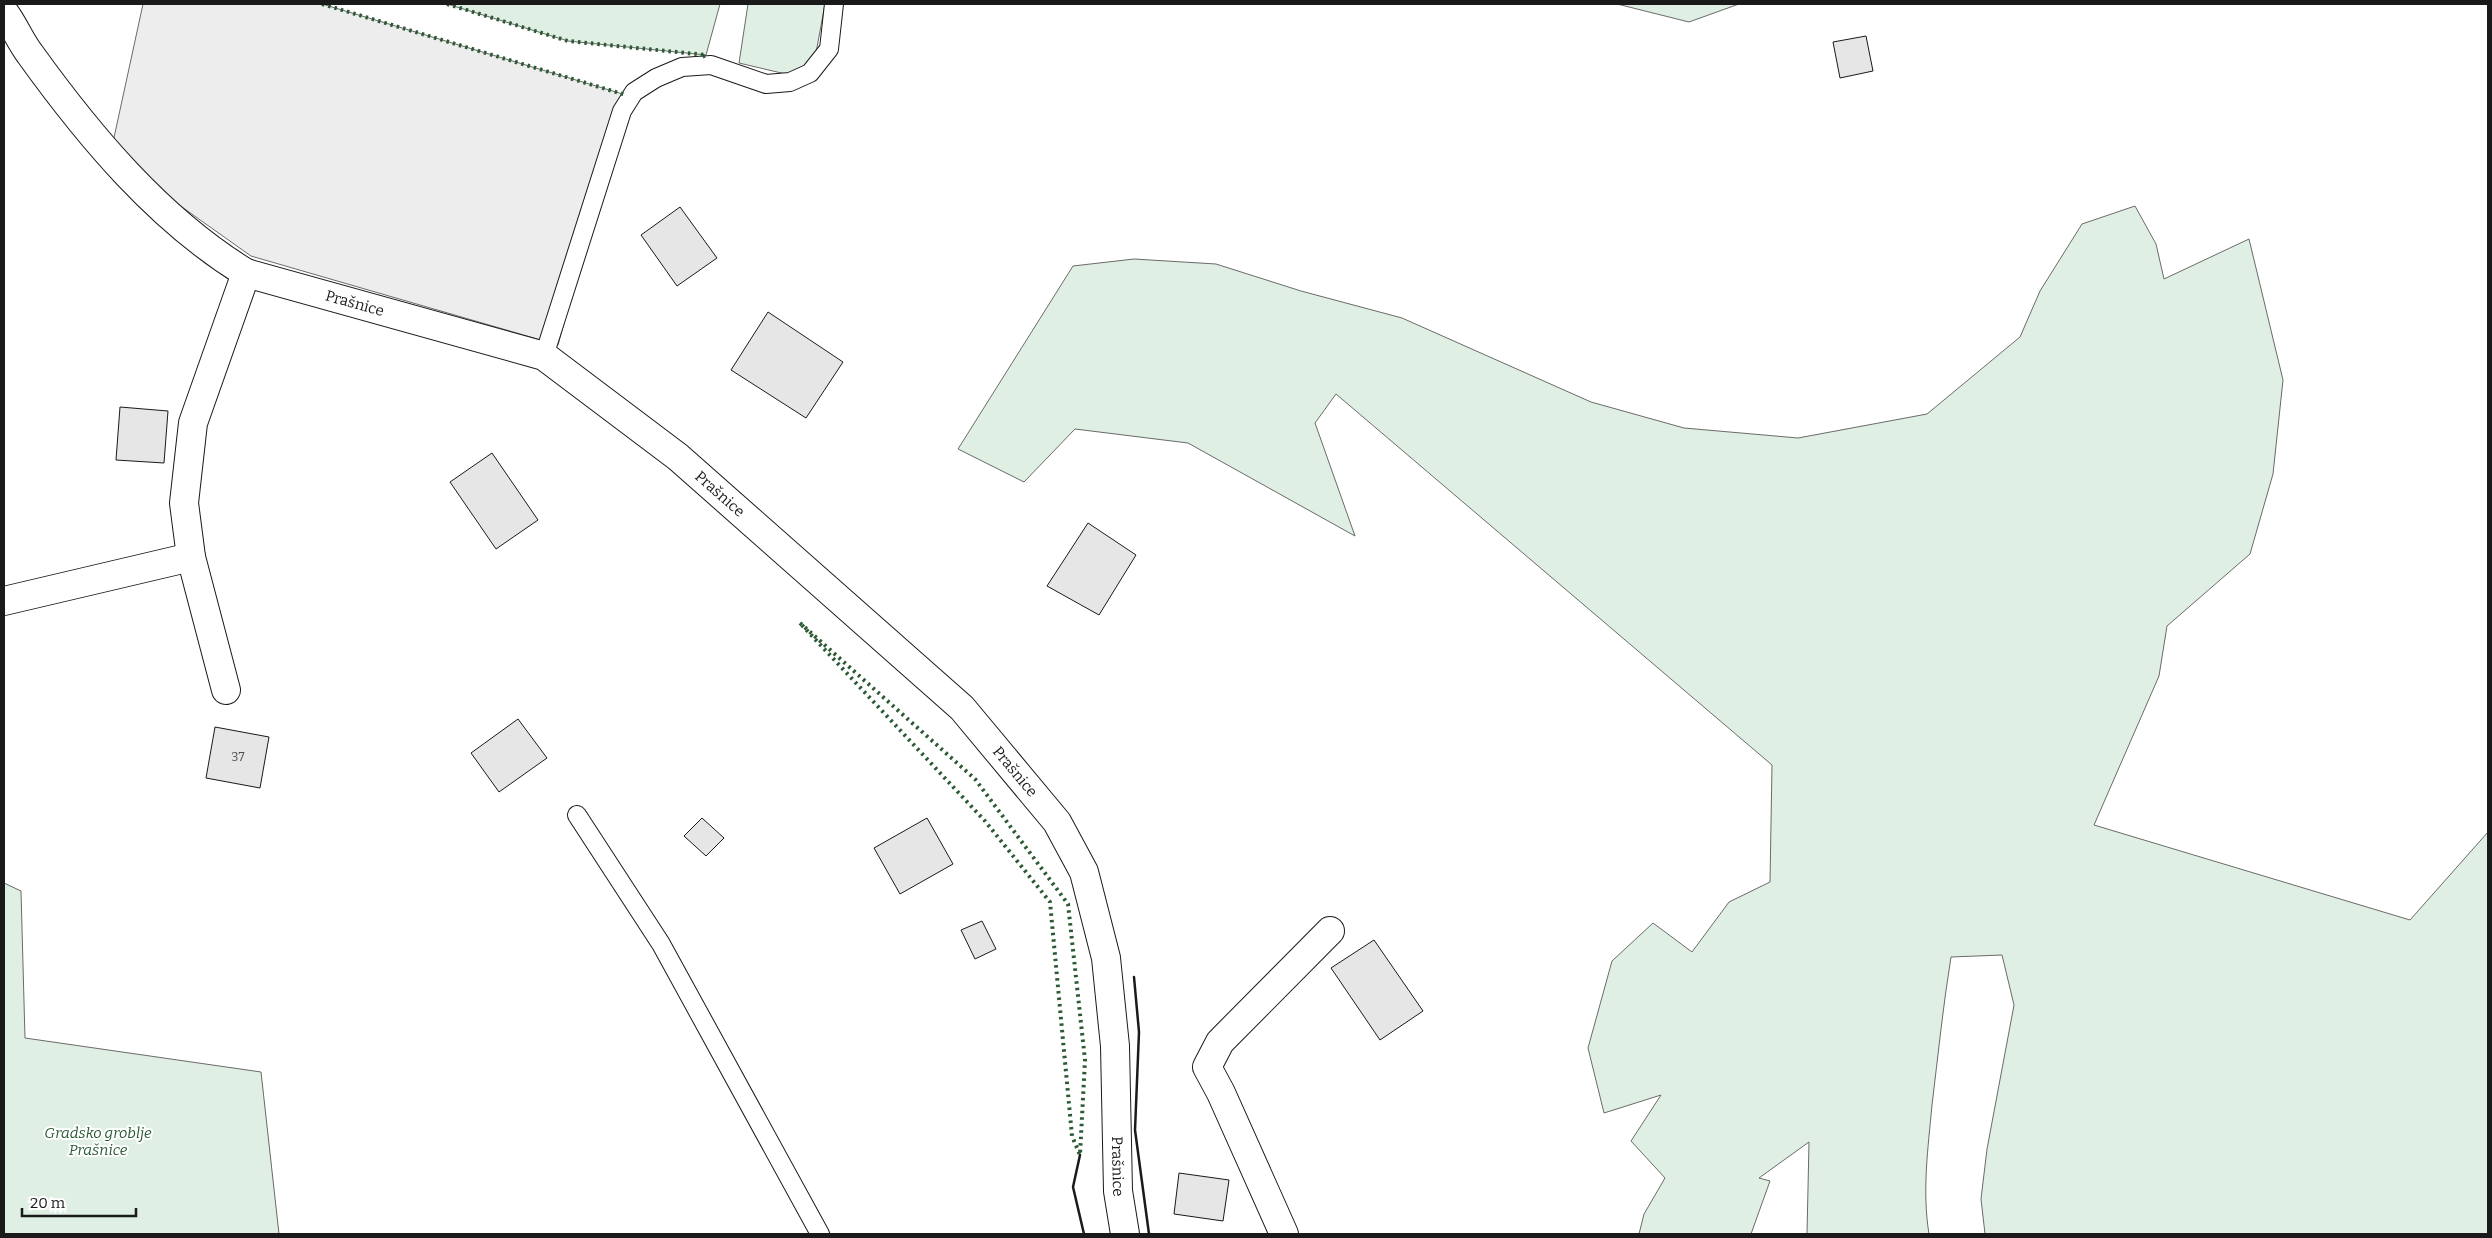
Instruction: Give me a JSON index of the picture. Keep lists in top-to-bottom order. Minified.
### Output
{"streets":{"street":["Prašnice"]},"parks":["Gradsko groblje Prašnice"],"house_numbers":["37"],"scale_bar":"20 m"}
